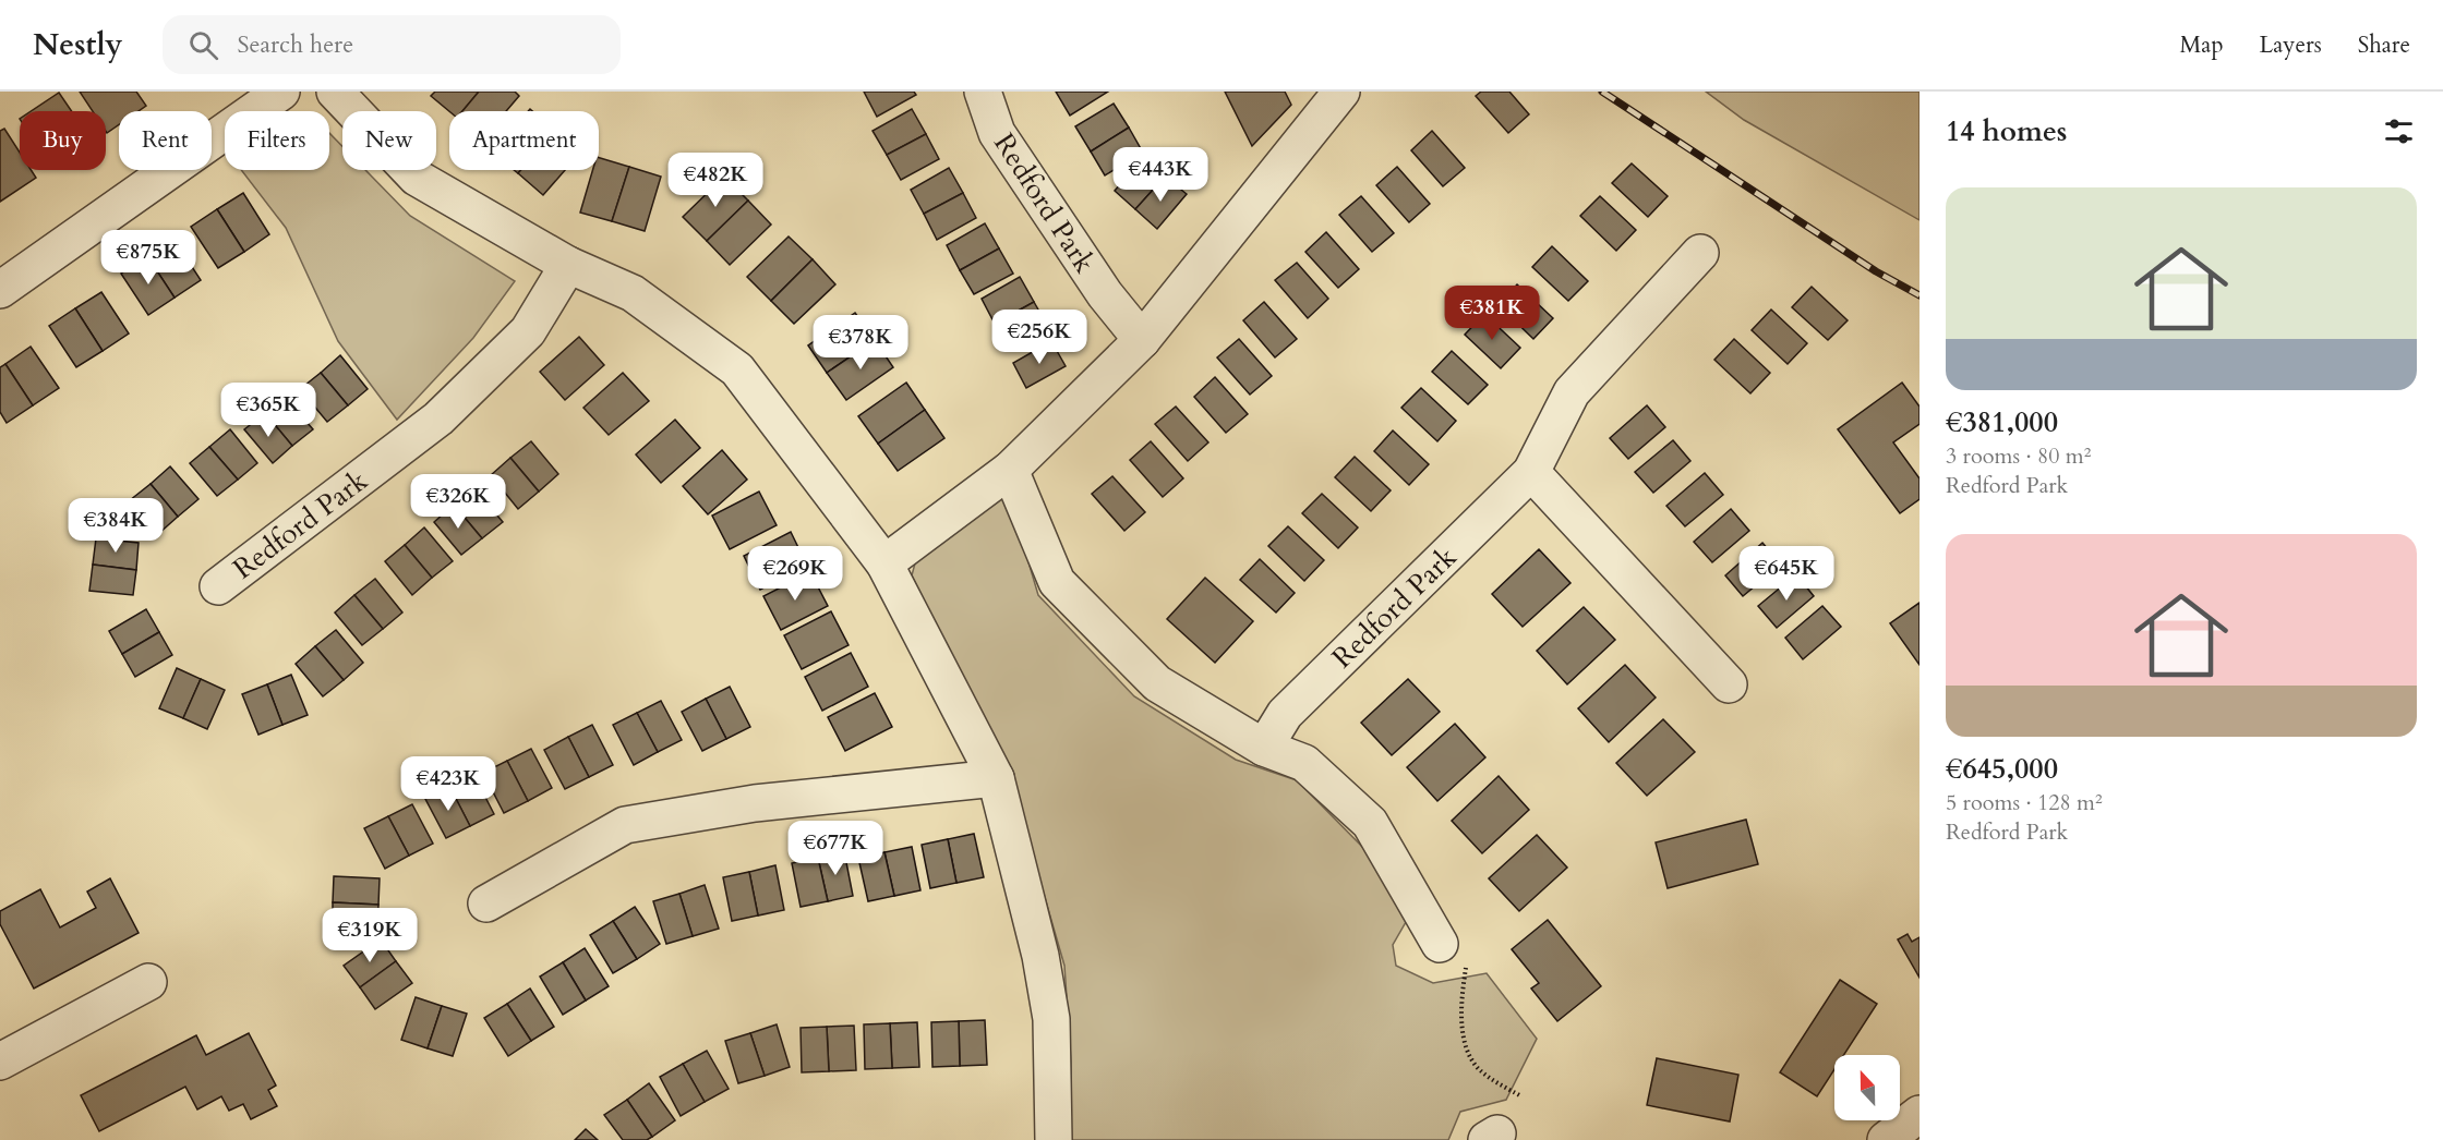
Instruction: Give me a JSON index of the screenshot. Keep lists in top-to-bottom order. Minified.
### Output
{"streets":{"street":["Redford Park"]},"north":"top","page":{"header":"Nestly","search":"Search here","nav":["Map","Layers","Share"],"heading":"14 homes","chip":["Buy","Rent","Filters","New","Apartment"],"price":["€443K","€482K","€875K","€381K","€256K","€378K","€365K","€326K","€384K","€269K","€645K","€423K","€677K","€319K"],"list":[{"name":"€381,000","note":"3 rooms · 80 m² · Redford Park"},{"name":"€645,000","note":"5 rooms · 128 m² · Redford Park"}]}}
